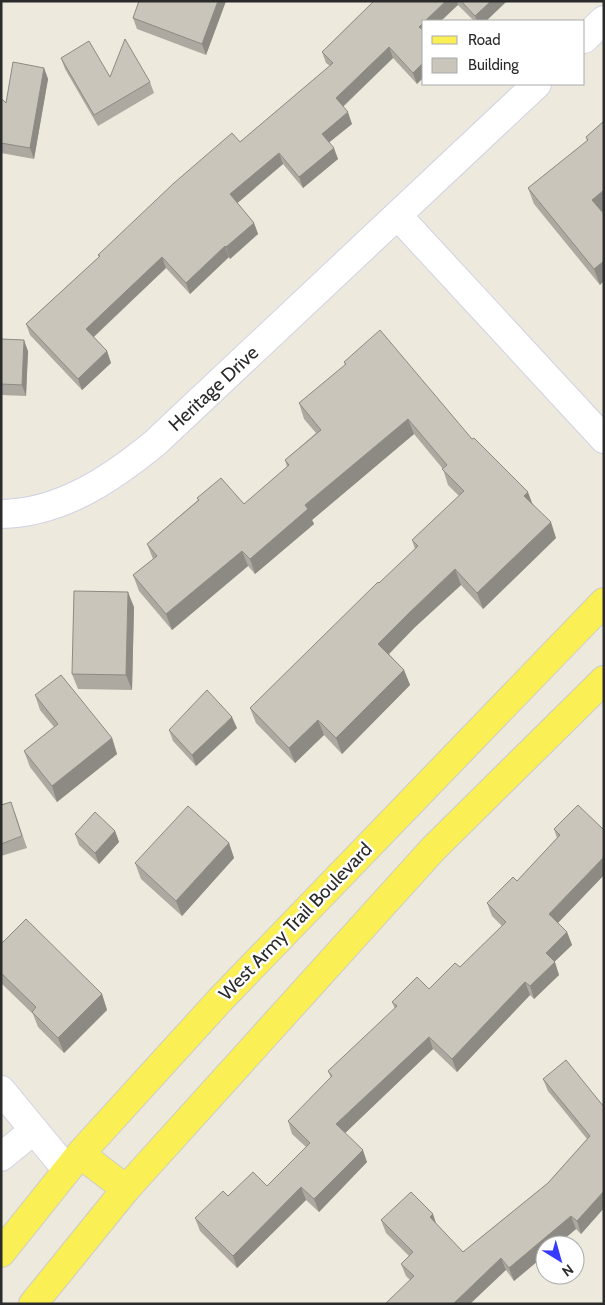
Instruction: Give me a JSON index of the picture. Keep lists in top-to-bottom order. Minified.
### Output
{"streets":{"main road":["West Army Trail Boulevard"],"street":["Heritage Drive"]},"legend":["Road","Building"],"north":"bottom right"}
